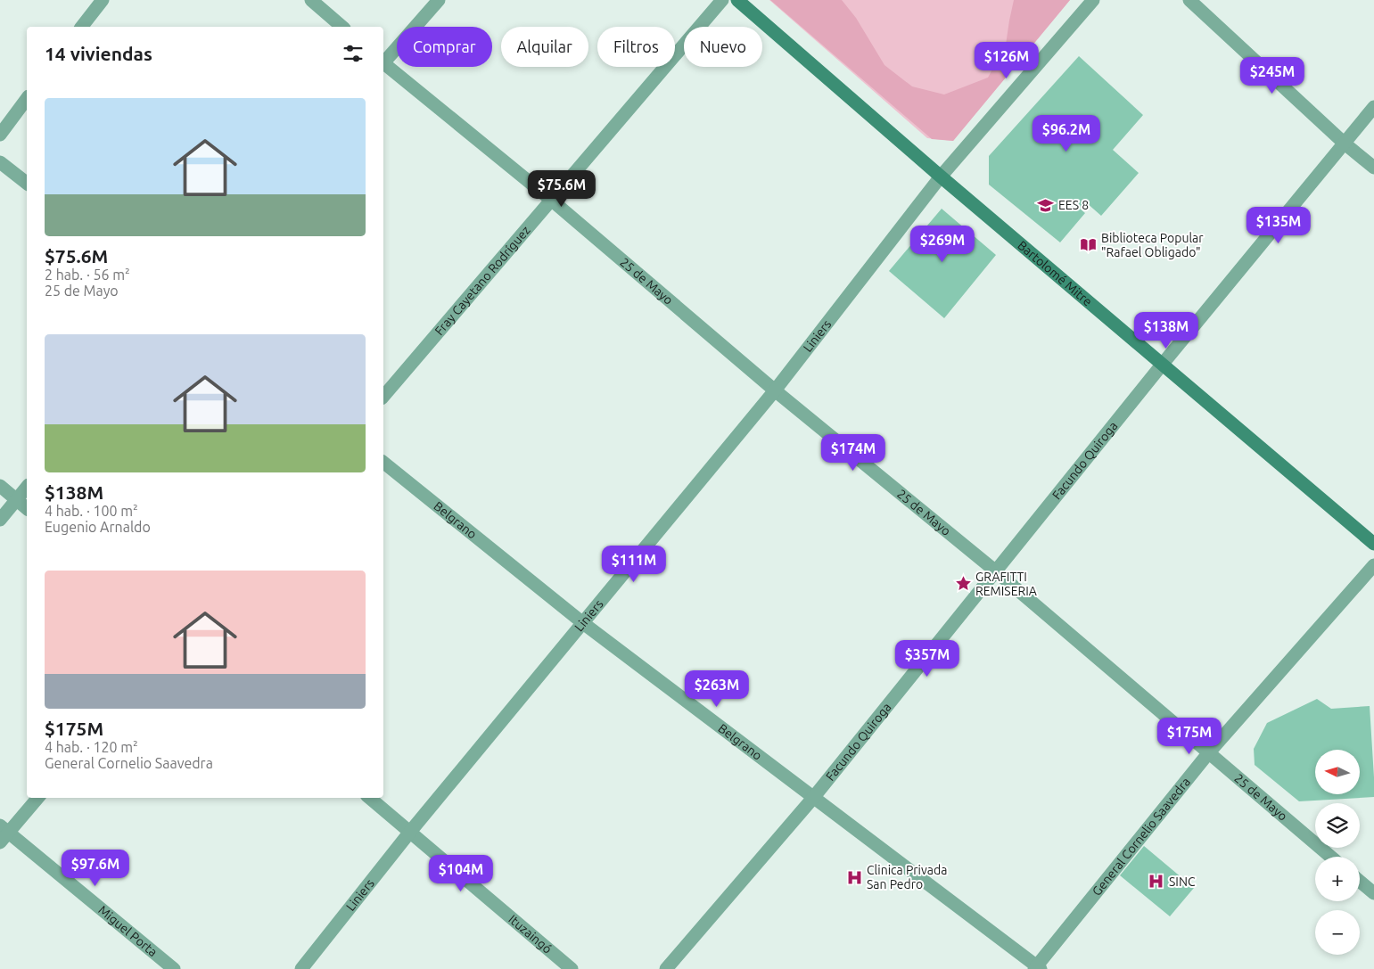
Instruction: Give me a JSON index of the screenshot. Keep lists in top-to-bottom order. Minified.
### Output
{"streets":{"main road":["Bartolomé Mitre"],"street":["Fray Cayetano Rodríguez","25 de Mayo","Liniers","Facundo Quiroga","Belgrano","General Cornelio Saavedra","Miguel Porta","Ituzaingó"]},"crossings":[["Bartolomé Mitre","Liniers"],["Bartolomé Mitre","Facundo Quiroga"],["Fray Cayetano Rodríguez","25 de Mayo"],["25 de Mayo","Liniers"],["25 de Mayo","Facundo Quiroga"],["25 de Mayo","General Cornelio Saavedra"],["Liniers","Belgrano"],["Liniers","Ituzaingó"],["Facundo Quiroga","Belgrano"],["Belgrano","General Cornelio Saavedra"]],"places":{"school or university":["EES 8"],"library":["Biblioteca Popular \"Rafael Obligado\""],"place":["GRAFITTI REMISERIA"],"hospital":["Clinica Privada San Pedro","SINC"]},"north":"left","page":{"chip":["Comprar","Alquilar","Filtros","Nuevo"],"heading":"14 viviendas","price":["$126M","$245M","$96.2M","$75.6M","$135M","$269M","$138M","$174M","$111M","$357M","$263M","$175M","$97.6M","$104M"],"list":[{"name":"$75.6M","note":"2 hab. · 56 m² · 25 de Mayo"},{"name":"$138M","note":"4 hab. · 100 m² · Eugenio Arnaldo"},{"name":"$175M","note":"4 hab. · 120 m² · General Cornelio Saavedra"}],"map_buttons":["+","−"]}}
